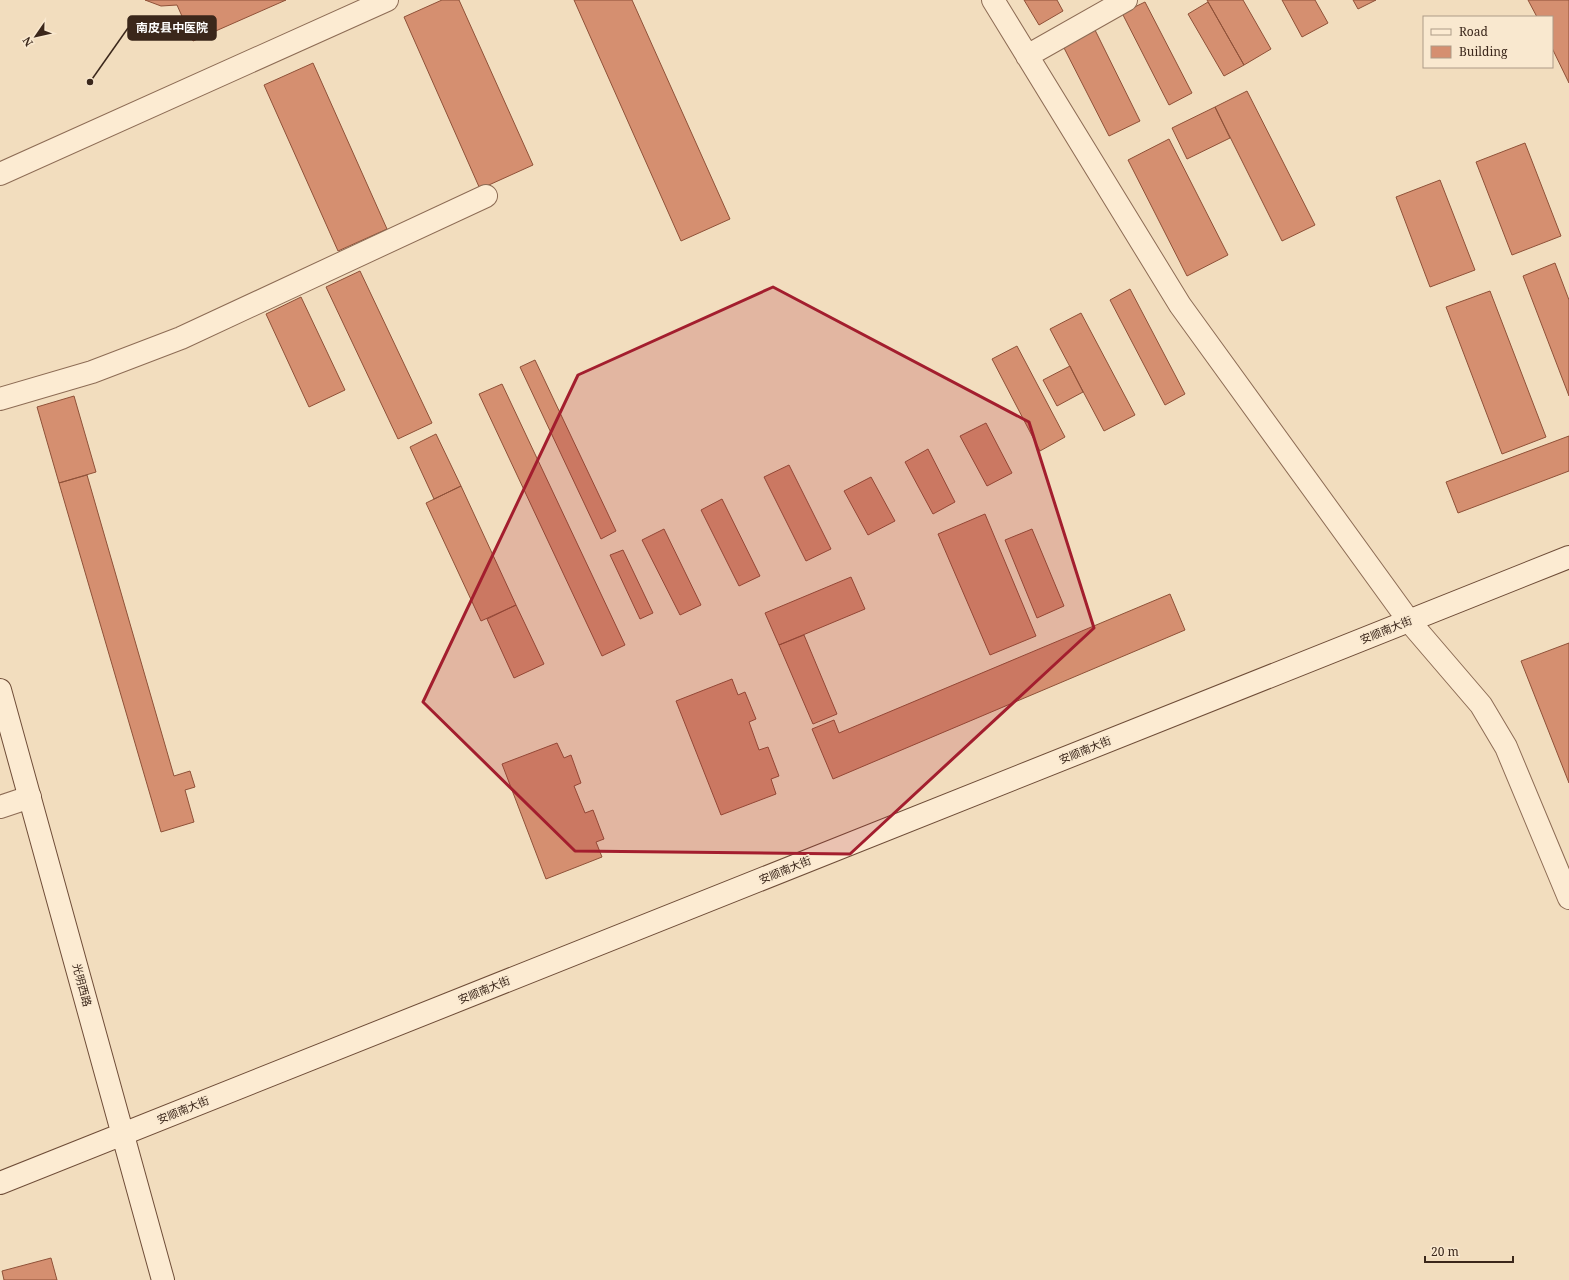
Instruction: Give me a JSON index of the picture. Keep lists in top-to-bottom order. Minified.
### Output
{"streets":{"street":["安顺南大街","光明西路"]},"crossings":[["安顺南大街","光明西路"]],"places":["南皮县中医院"],"legend":["Road","Building"],"scale_bar":"20 m","north":"bottom left"}
